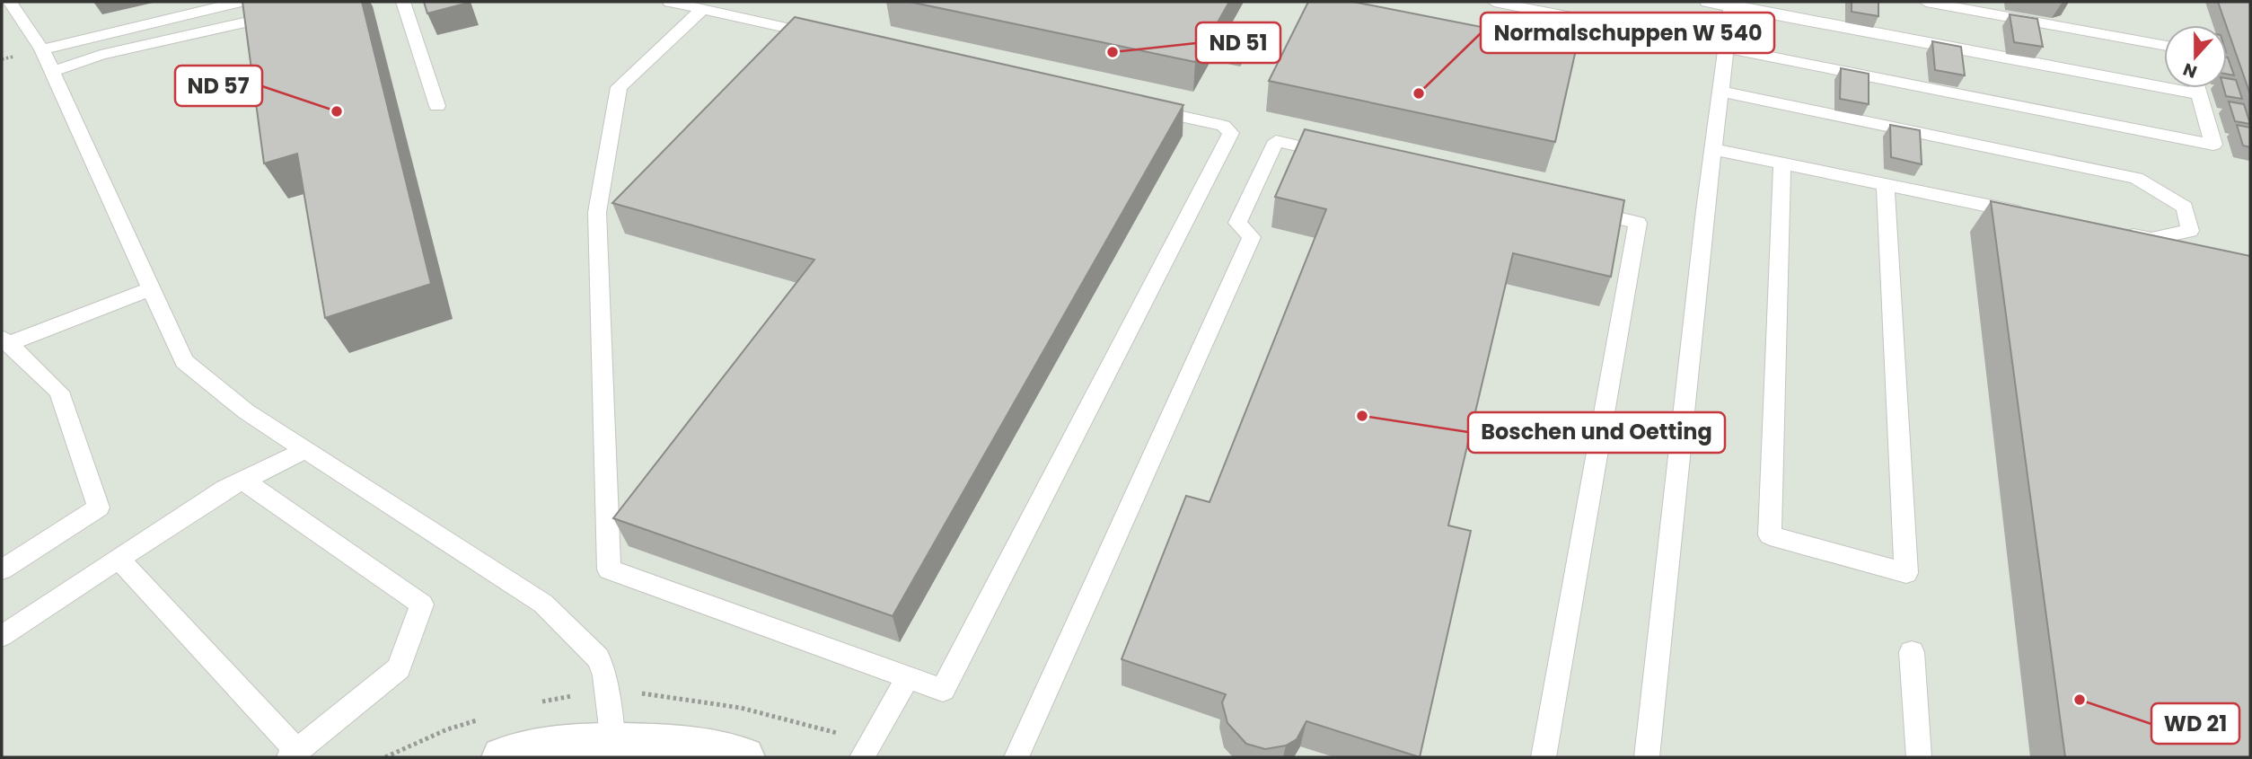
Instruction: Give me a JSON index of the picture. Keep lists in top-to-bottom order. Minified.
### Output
{"places":["ND 51","Normalschuppen W 540","ND 57","Boschen und Oetting","WD 21"],"north":"bottom"}
